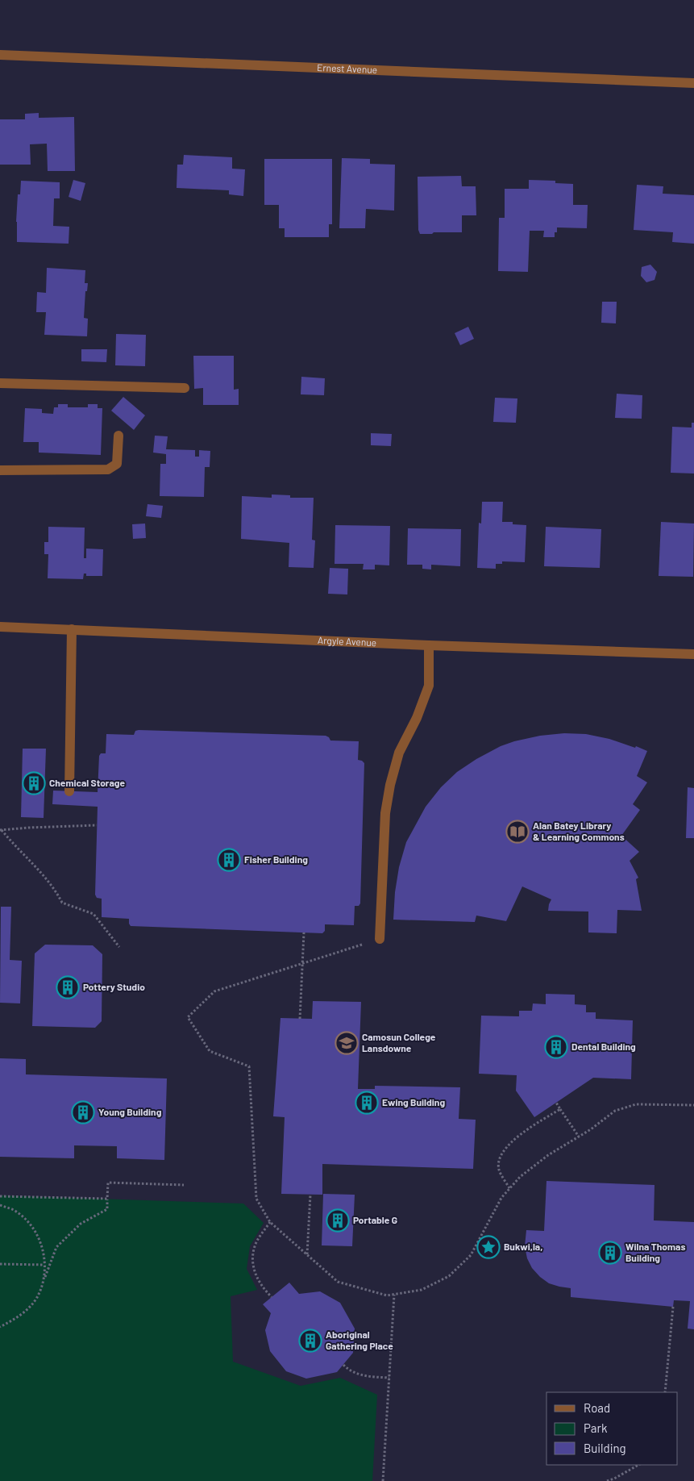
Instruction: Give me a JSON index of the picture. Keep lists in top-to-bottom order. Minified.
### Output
{"streets":{"street":["Ernest Avenue","Argyle Avenue"]},"places":{"building":["Chemical Storage","Fisher Building","Pottery Studio","Dental Building","Ewing Building","Young Building","Portable G","Wilna Thomas Building","Aboriginal Gathering Place"],"library":["Alan Batey Library & Learning Commons"],"school or university":["Camosun College Lansdowne"],"place":["Bukwi,la,"]},"legend":["Road","Park","Building"]}
